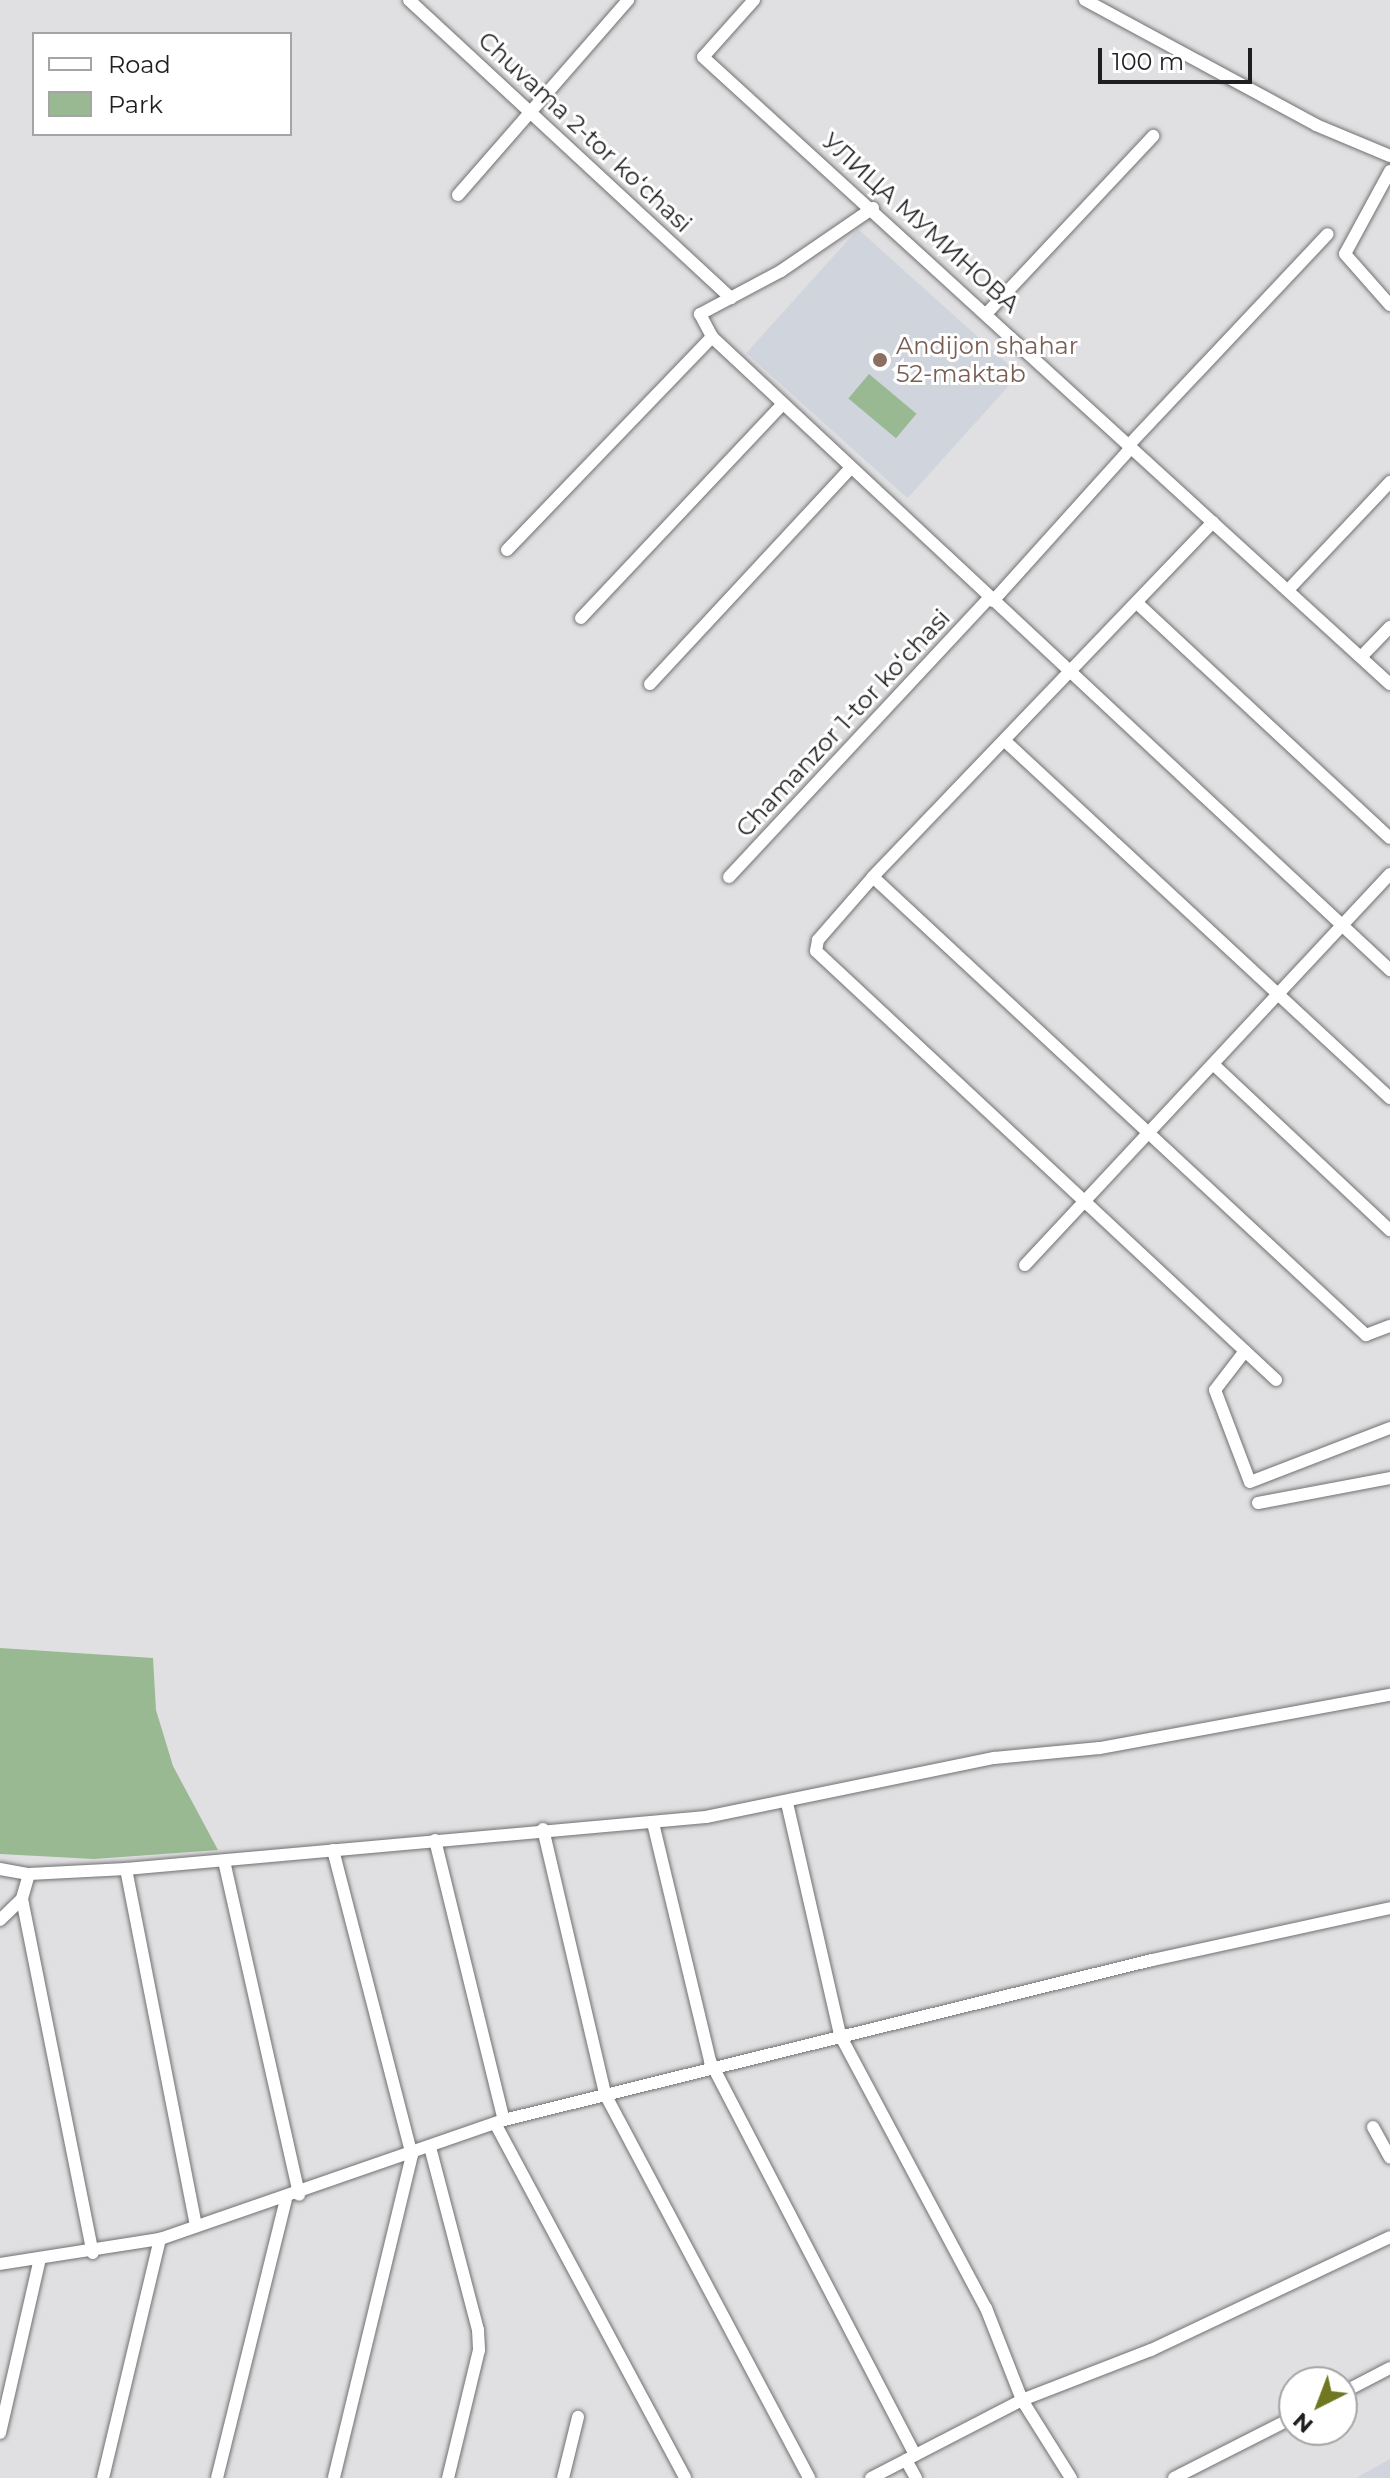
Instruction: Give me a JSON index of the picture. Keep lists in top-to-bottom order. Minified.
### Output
{"streets":{"street":["Chuvama 2-tor koʻchasi","УЛИЦА МУМИНОВА","Chamanzor 1-tor koʻchasi"]},"crossings":[["УЛИЦА МУМИНОВА","Chamanzor 1-tor koʻchasi"]],"places":["Andijon shahar 52-maktab"],"legend":["Road","Park"],"scale_bar":"100 m","north":"bottom left"}
